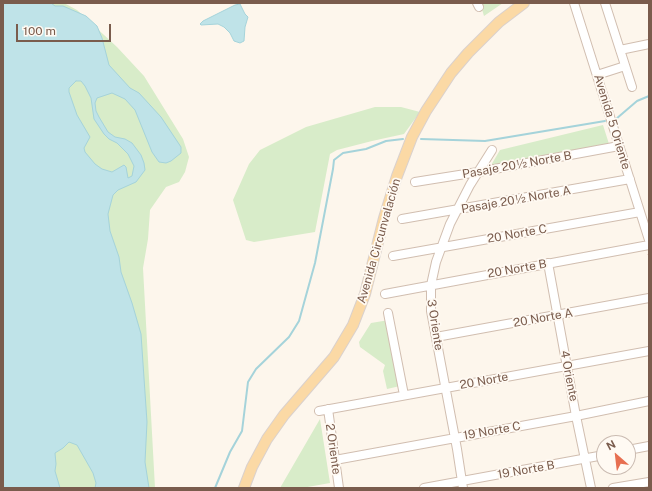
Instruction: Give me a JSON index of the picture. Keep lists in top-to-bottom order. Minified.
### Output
{"streets":{"main road":["Avenida Circunvalación"],"street":["Avenida 5 Oriente","Pasaje 20½ Norte B","Pasaje 20½ Norte A","20 Norte C","20 Norte B","20 Norte A","3 Oriente","4 Oriente","20 Norte","19 Norte C","2 Oriente","19 Norte B"]},"crossings":[["Avenida 5 Oriente","Pasaje 20½ Norte B"],["Avenida 5 Oriente","Pasaje 20½ Norte A"],["Avenida 5 Oriente","20 Norte C"],["Pasaje 20½ Norte B","3 Oriente"],["Pasaje 20½ Norte A","3 Oriente"],["20 Norte C","3 Oriente"],["20 Norte B","3 Oriente"],["20 Norte B","4 Oriente"],["20 Norte A","3 Oriente"],["20 Norte A","4 Oriente"],["3 Oriente","20 Norte"],["3 Oriente","19 Norte C"],["3 Oriente","19 Norte B"],["4 Oriente","20 Norte"],["4 Oriente","19 Norte C"],["4 Oriente","19 Norte B"],["20 Norte","2 Oriente"],["19 Norte C","2 Oriente"]],"scale_bar":"100 m","north":"top left"}
